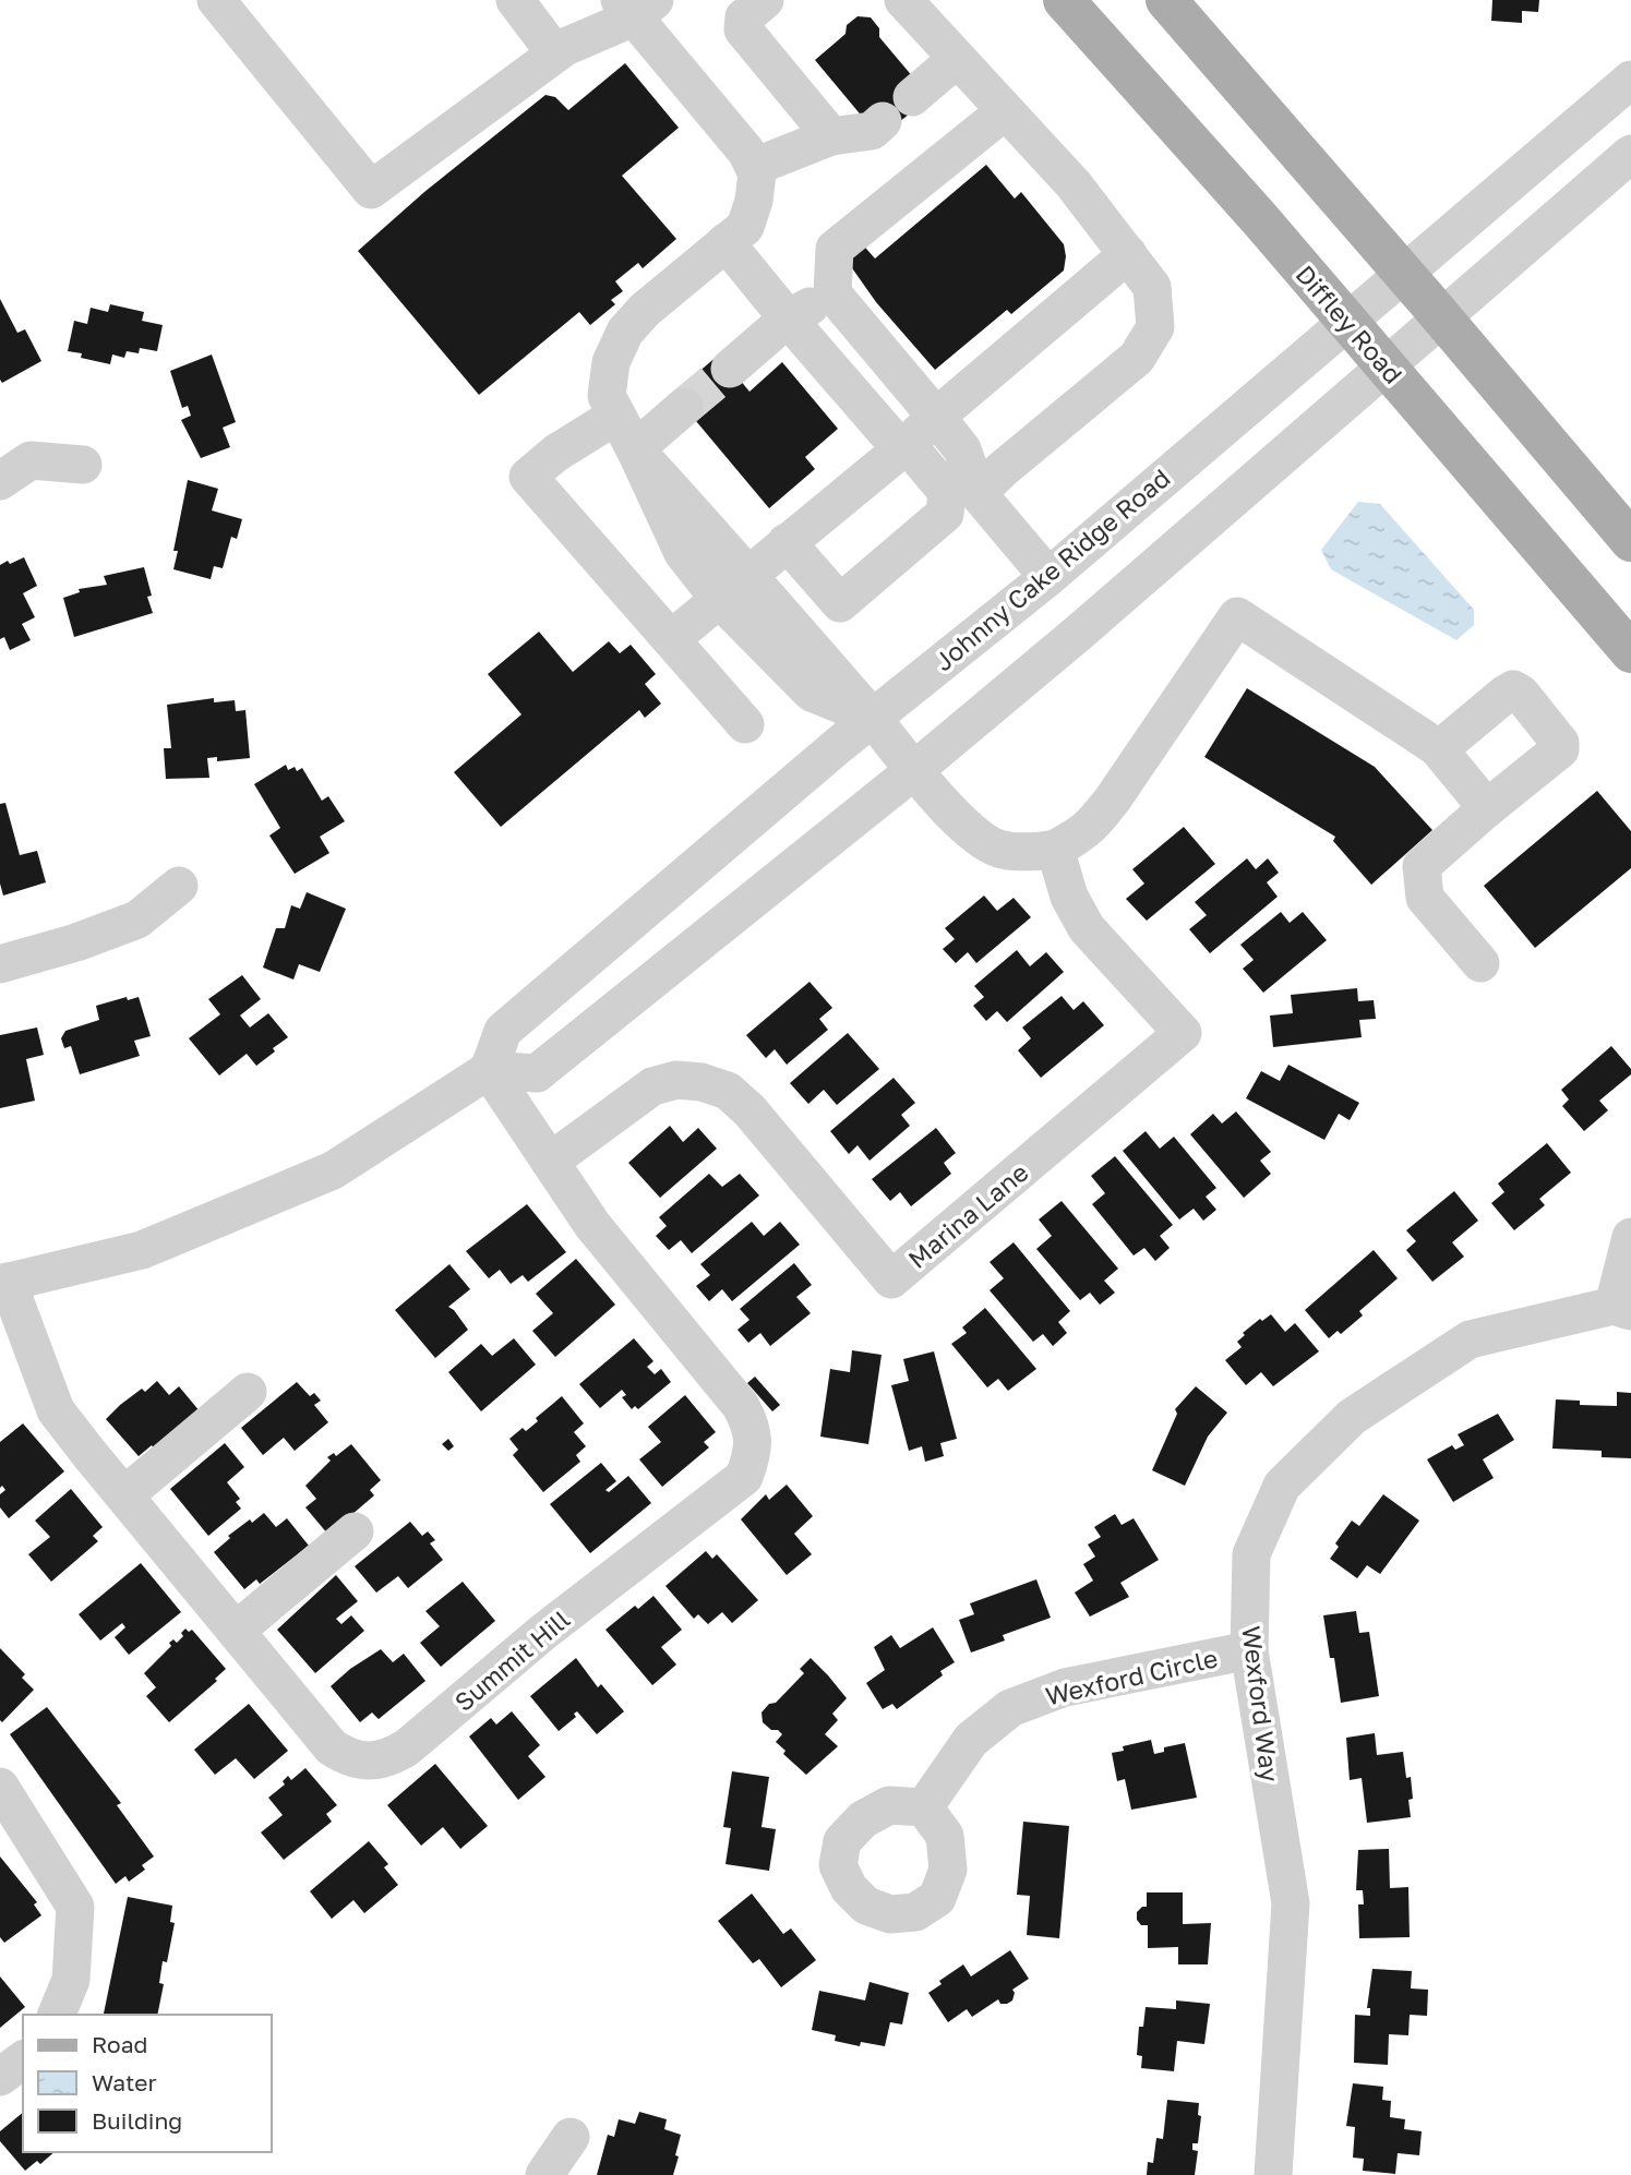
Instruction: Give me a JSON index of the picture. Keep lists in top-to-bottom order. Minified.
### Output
{"streets":{"main road":["Diffley Road"],"street":["Johnny Cake Ridge Road","Marina Lane","Summit Hill","Wexford Circle","Wexford Way"]},"crossings":[["Diffley Road","Johnny Cake Ridge Road"],["Johnny Cake Ridge Road","Summit Hill"],["Marina Lane","Summit Hill"],["Wexford Circle","Wexford Way"]],"legend":["Road","Water","Building"]}
